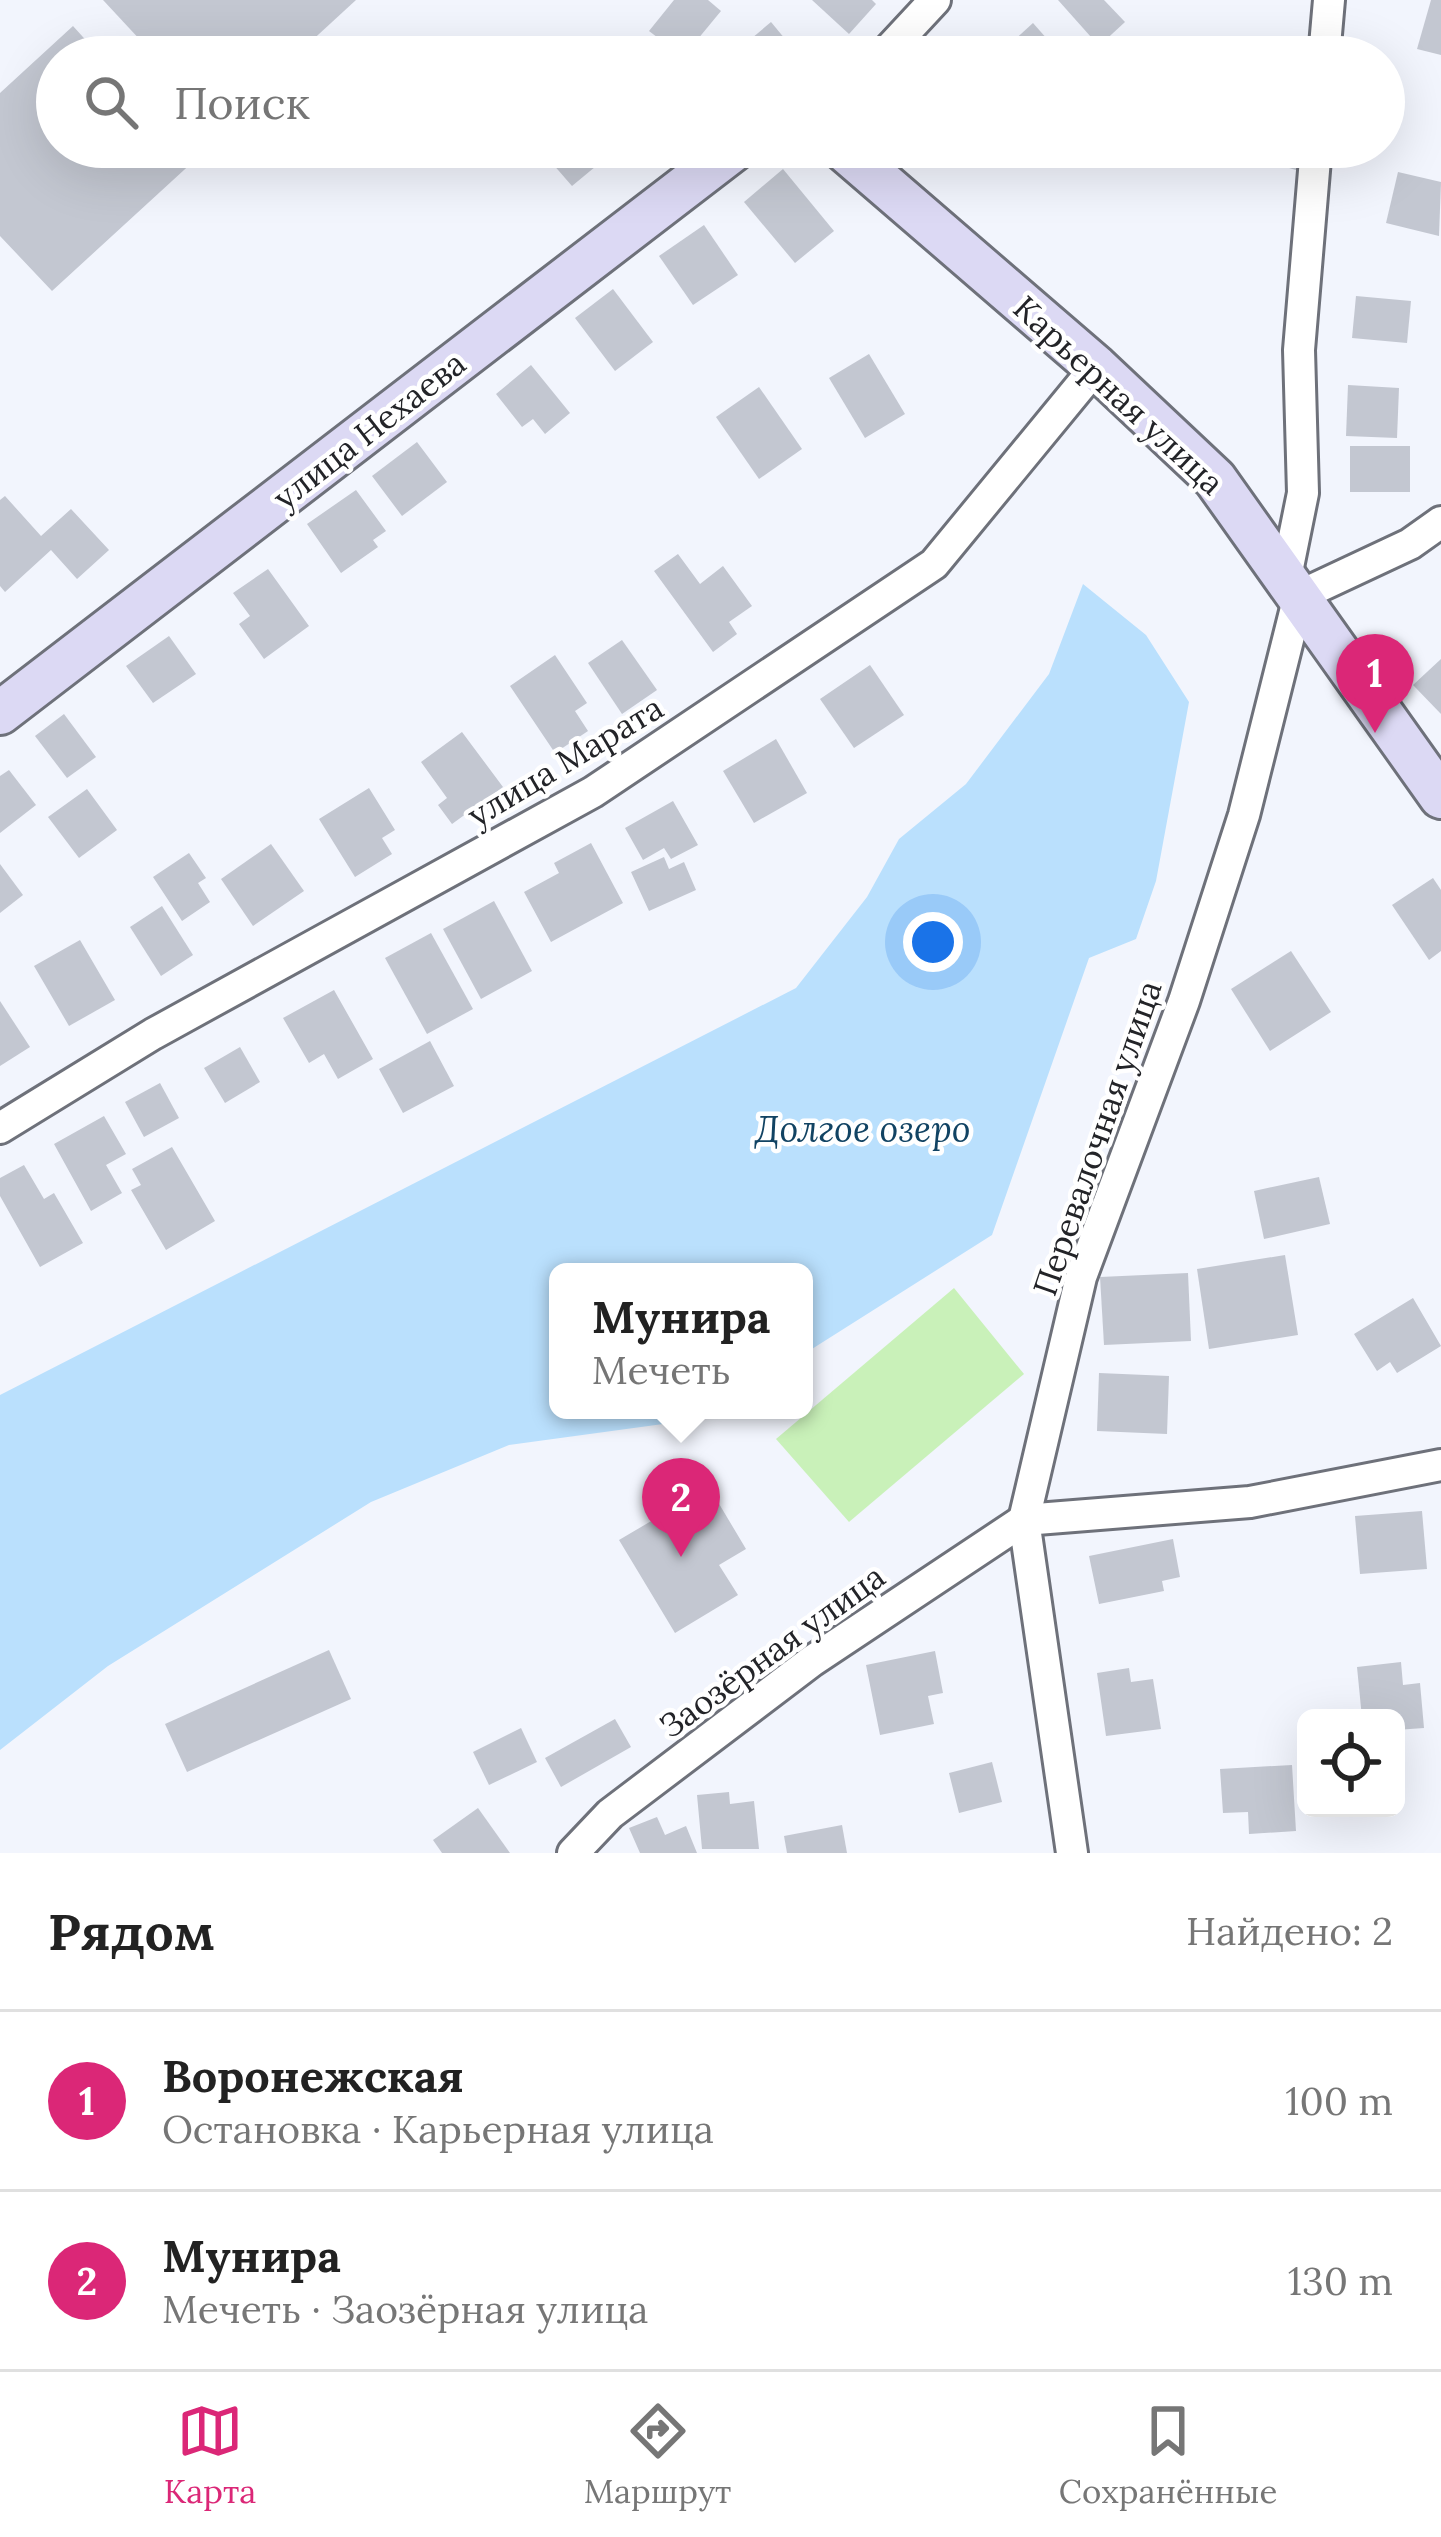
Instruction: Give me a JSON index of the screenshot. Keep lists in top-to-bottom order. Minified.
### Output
{"streets":{"street":["Карьерная улица","улица Нехаева","улица Марата","Перевалочная улица","Заозёрная улица"]},"crossings":[["Карьерная улица","улица Марата"],["Карьерная улица","Перевалочная улица"],["Перевалочная улица","Заозёрная улица"]],"water":["Долгое озеро"],"page":{"search":"Поиск","pins":["1","2"],"popup":["Мунира","Мечеть"],"heading":["Рядом","Найдено: 2"],"list":[{"mark":"1","name":"Воронежская","note":"Остановка · Карьерная улица","value":"100 m"},{"mark":"2","name":"Мунира","note":"Мечеть · Заозёрная улица","value":"130 m"}],"nav":["Карта","Маршрут","Сохранённые"]}}
